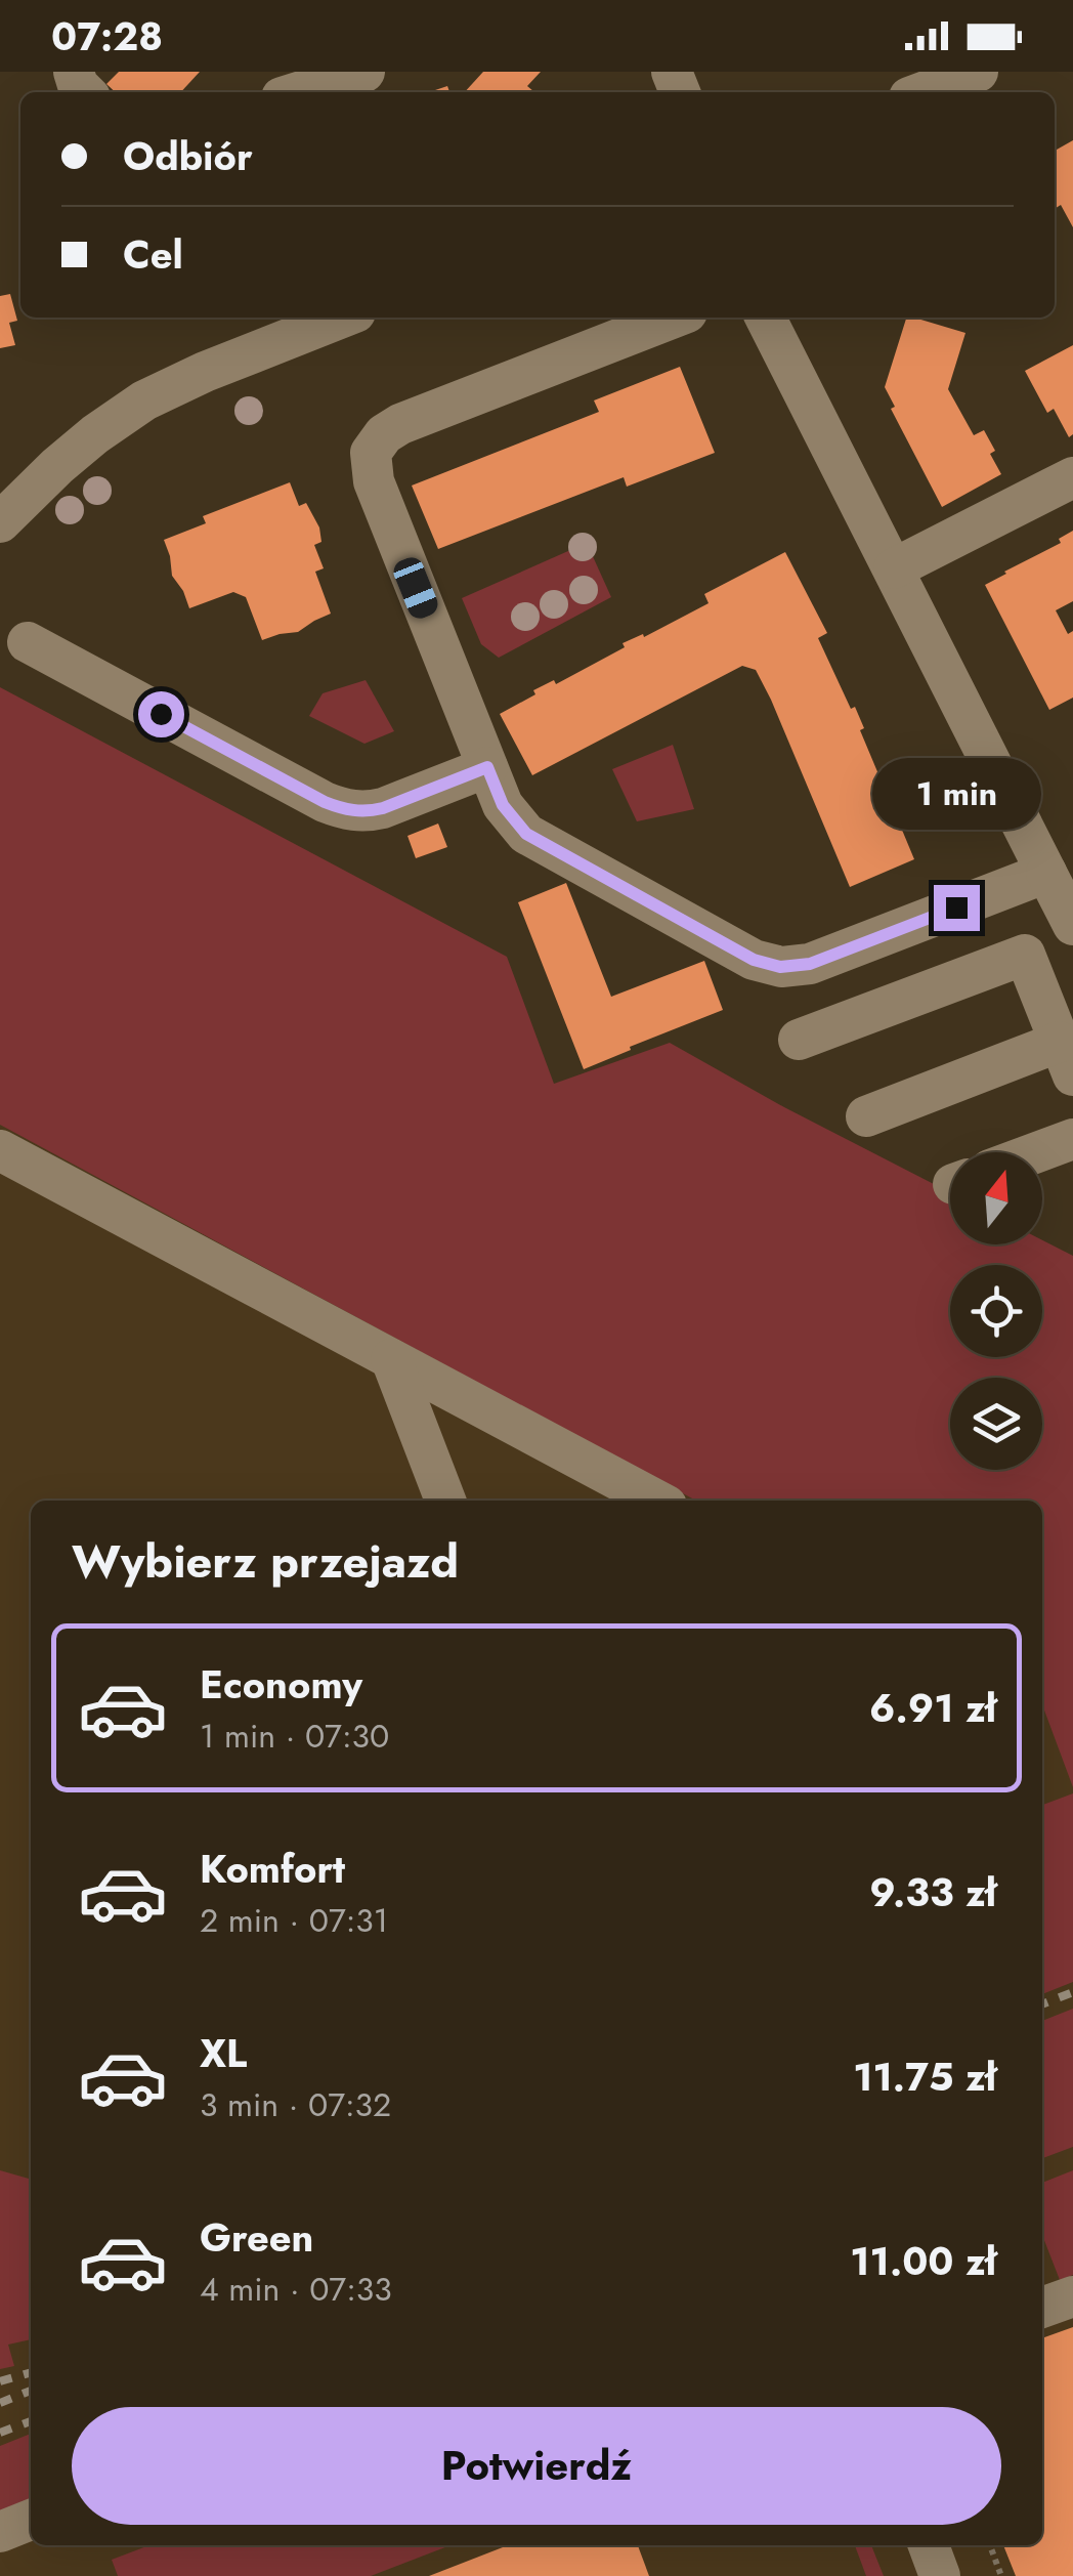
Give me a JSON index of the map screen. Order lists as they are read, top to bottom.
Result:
{
  "north": "top",
  "page": {
    "status": "07:28",
    "banner": ["Odbiór", "Cel"],
    "bubble": "1 min",
    "heading": "Wybierz przejazd",
    "list": [
      {
        "name": "Economy",
        "note": "1 min · 07:30",
        "value": "6.91 zł"
      },
      {
        "name": "Komfort",
        "note": "2 min · 07:31",
        "value": "9.33 zł"
      },
      {
        "name": "XL",
        "note": "3 min · 07:32",
        "value": "11.75 zł"
      },
      {
        "name": "Green",
        "note": "4 min · 07:33",
        "value": "11.00 zł"
      }
    ],
    "buttons": "Potwierdź"
  }
}
